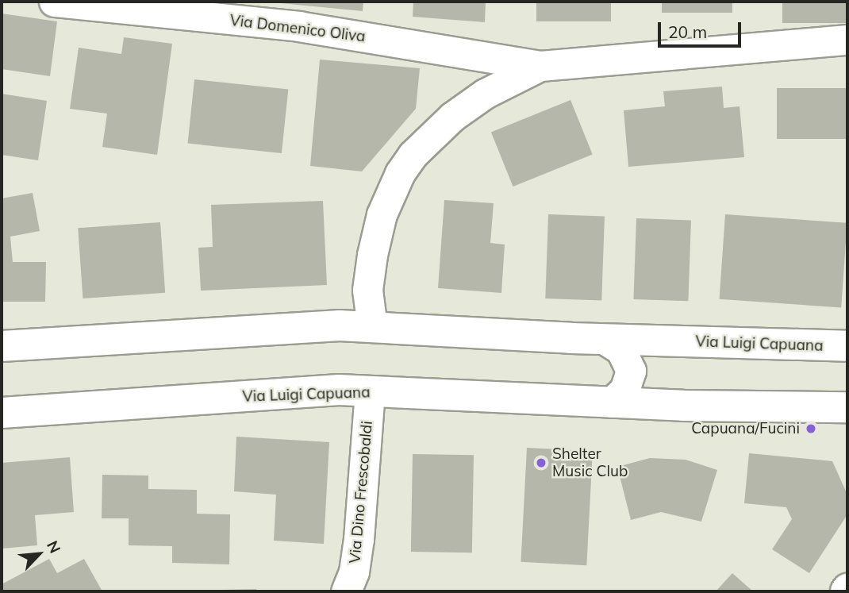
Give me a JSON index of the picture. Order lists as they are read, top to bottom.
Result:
{
  "streets": {
    "street": ["Via Domenico Oliva", "Via Luigi Capuana", "Via Dino Frescobaldi"]
  },
  "crossings": [
    ["Via Luigi Capuana", "Via Dino Frescobaldi"]
  ],
  "places": ["Capuana/Fucini", "Shelter Music Club"],
  "scale_bar": "20 m",
  "north": "top right"
}
